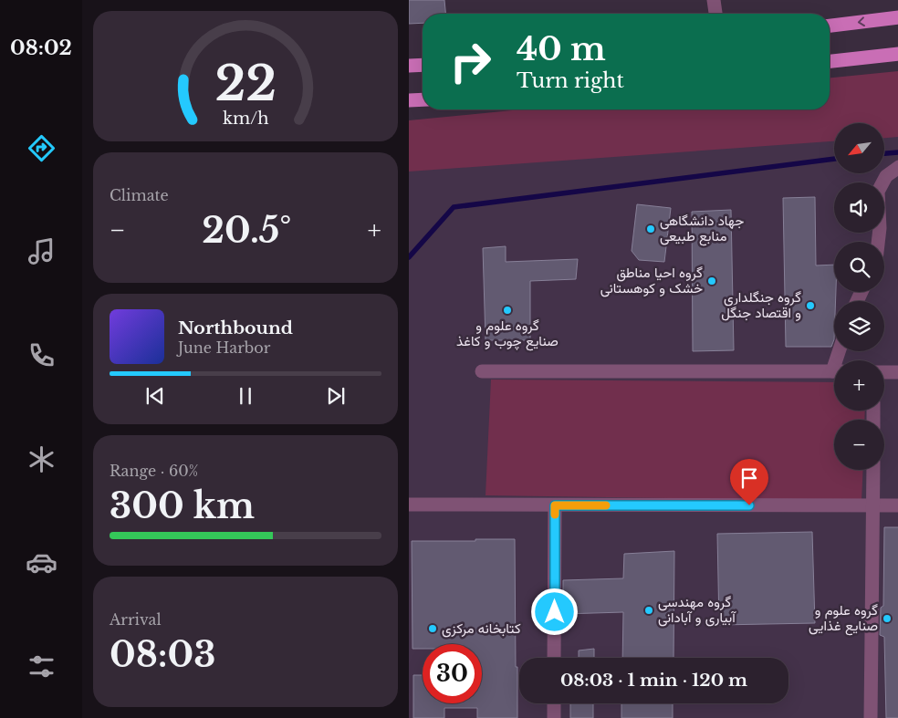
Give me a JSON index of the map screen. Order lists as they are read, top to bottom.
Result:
{
  "places": [
    "جهاد دانشگاهی منابع طبیعی",
    "گروه احیا مناطق خشک و کوهستانی",
    "گروه جنگلداری و اقتصاد جنگل",
    "گروه علوم و صنایع چوب و کاغذ",
    "گروه مهندسی آبیاری و آبادانی",
    "گروه علوم و صنایع غذایی",
    "کتابخانه مرکزی"
  ],
  "north": "bottom left",
  "page": {
    "tabs": "08:02",
    "turn": ["40 m", "Turn right"],
    "map_buttons": ["+", "−"],
    "tile": [
      "Climate",
      ["Range · 60%", "300 km"],
      ["Arrival", "08:03"]
    ],
    "heat": ["−", "20.5°", "+"],
    "song": ["Northbound", "June Harbor"],
    "limit": "30",
    "trip": "08:03 · 1 min · 120 m",
    "gauge": ["22", "km/h"]
  }
}
